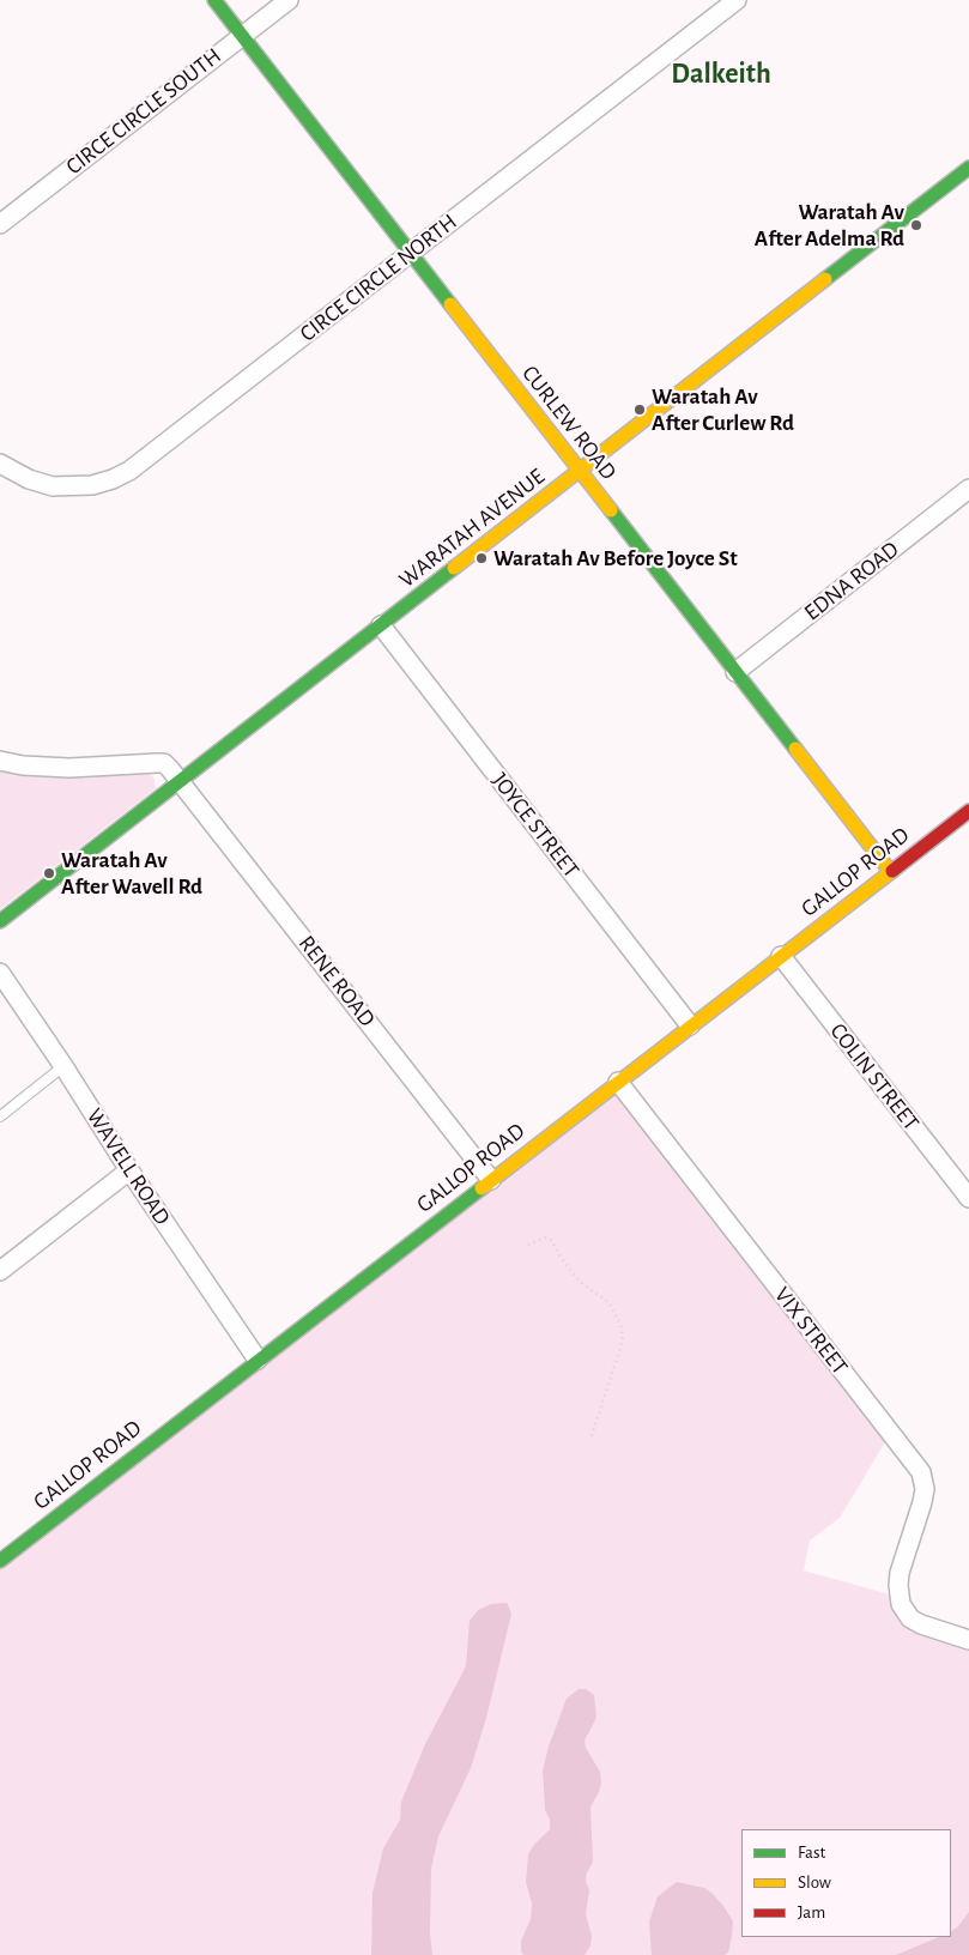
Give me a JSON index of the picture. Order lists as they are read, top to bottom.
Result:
{
  "streets": {
    "street": [
      "CIRCE CIRCLE SOUTH",
      "CIRCE CIRCLE NORTH",
      "CURLEW ROAD",
      "WARATAH AVENUE",
      "EDNA ROAD",
      "JOYCE STREET",
      "GALLOP ROAD",
      "RENE ROAD",
      "COLIN STREET",
      "WAVELL ROAD",
      "VIX STREET"
    ]
  },
  "crossings": [
    ["CIRCE CIRCLE SOUTH", "CURLEW ROAD"],
    ["CIRCE CIRCLE NORTH", "CURLEW ROAD"],
    ["CURLEW ROAD", "WARATAH AVENUE"],
    ["CURLEW ROAD", "EDNA ROAD"],
    ["CURLEW ROAD", "GALLOP ROAD"],
    ["WARATAH AVENUE", "JOYCE STREET"],
    ["WARATAH AVENUE", "RENE ROAD"],
    ["JOYCE STREET", "GALLOP ROAD"],
    ["GALLOP ROAD", "RENE ROAD"],
    ["GALLOP ROAD", "COLIN STREET"],
    ["GALLOP ROAD", "WAVELL ROAD"],
    ["GALLOP ROAD", "VIX STREET"]
  ],
  "districts": ["Dalkeith"],
  "places": [
    "Waratah Av After Adelma Rd",
    "Waratah Av After Curlew Rd",
    "Waratah Av Before Joyce St",
    "Waratah Av After Wavell Rd"
  ],
  "legend": ["Fast", "Slow", "Jam"]
}
